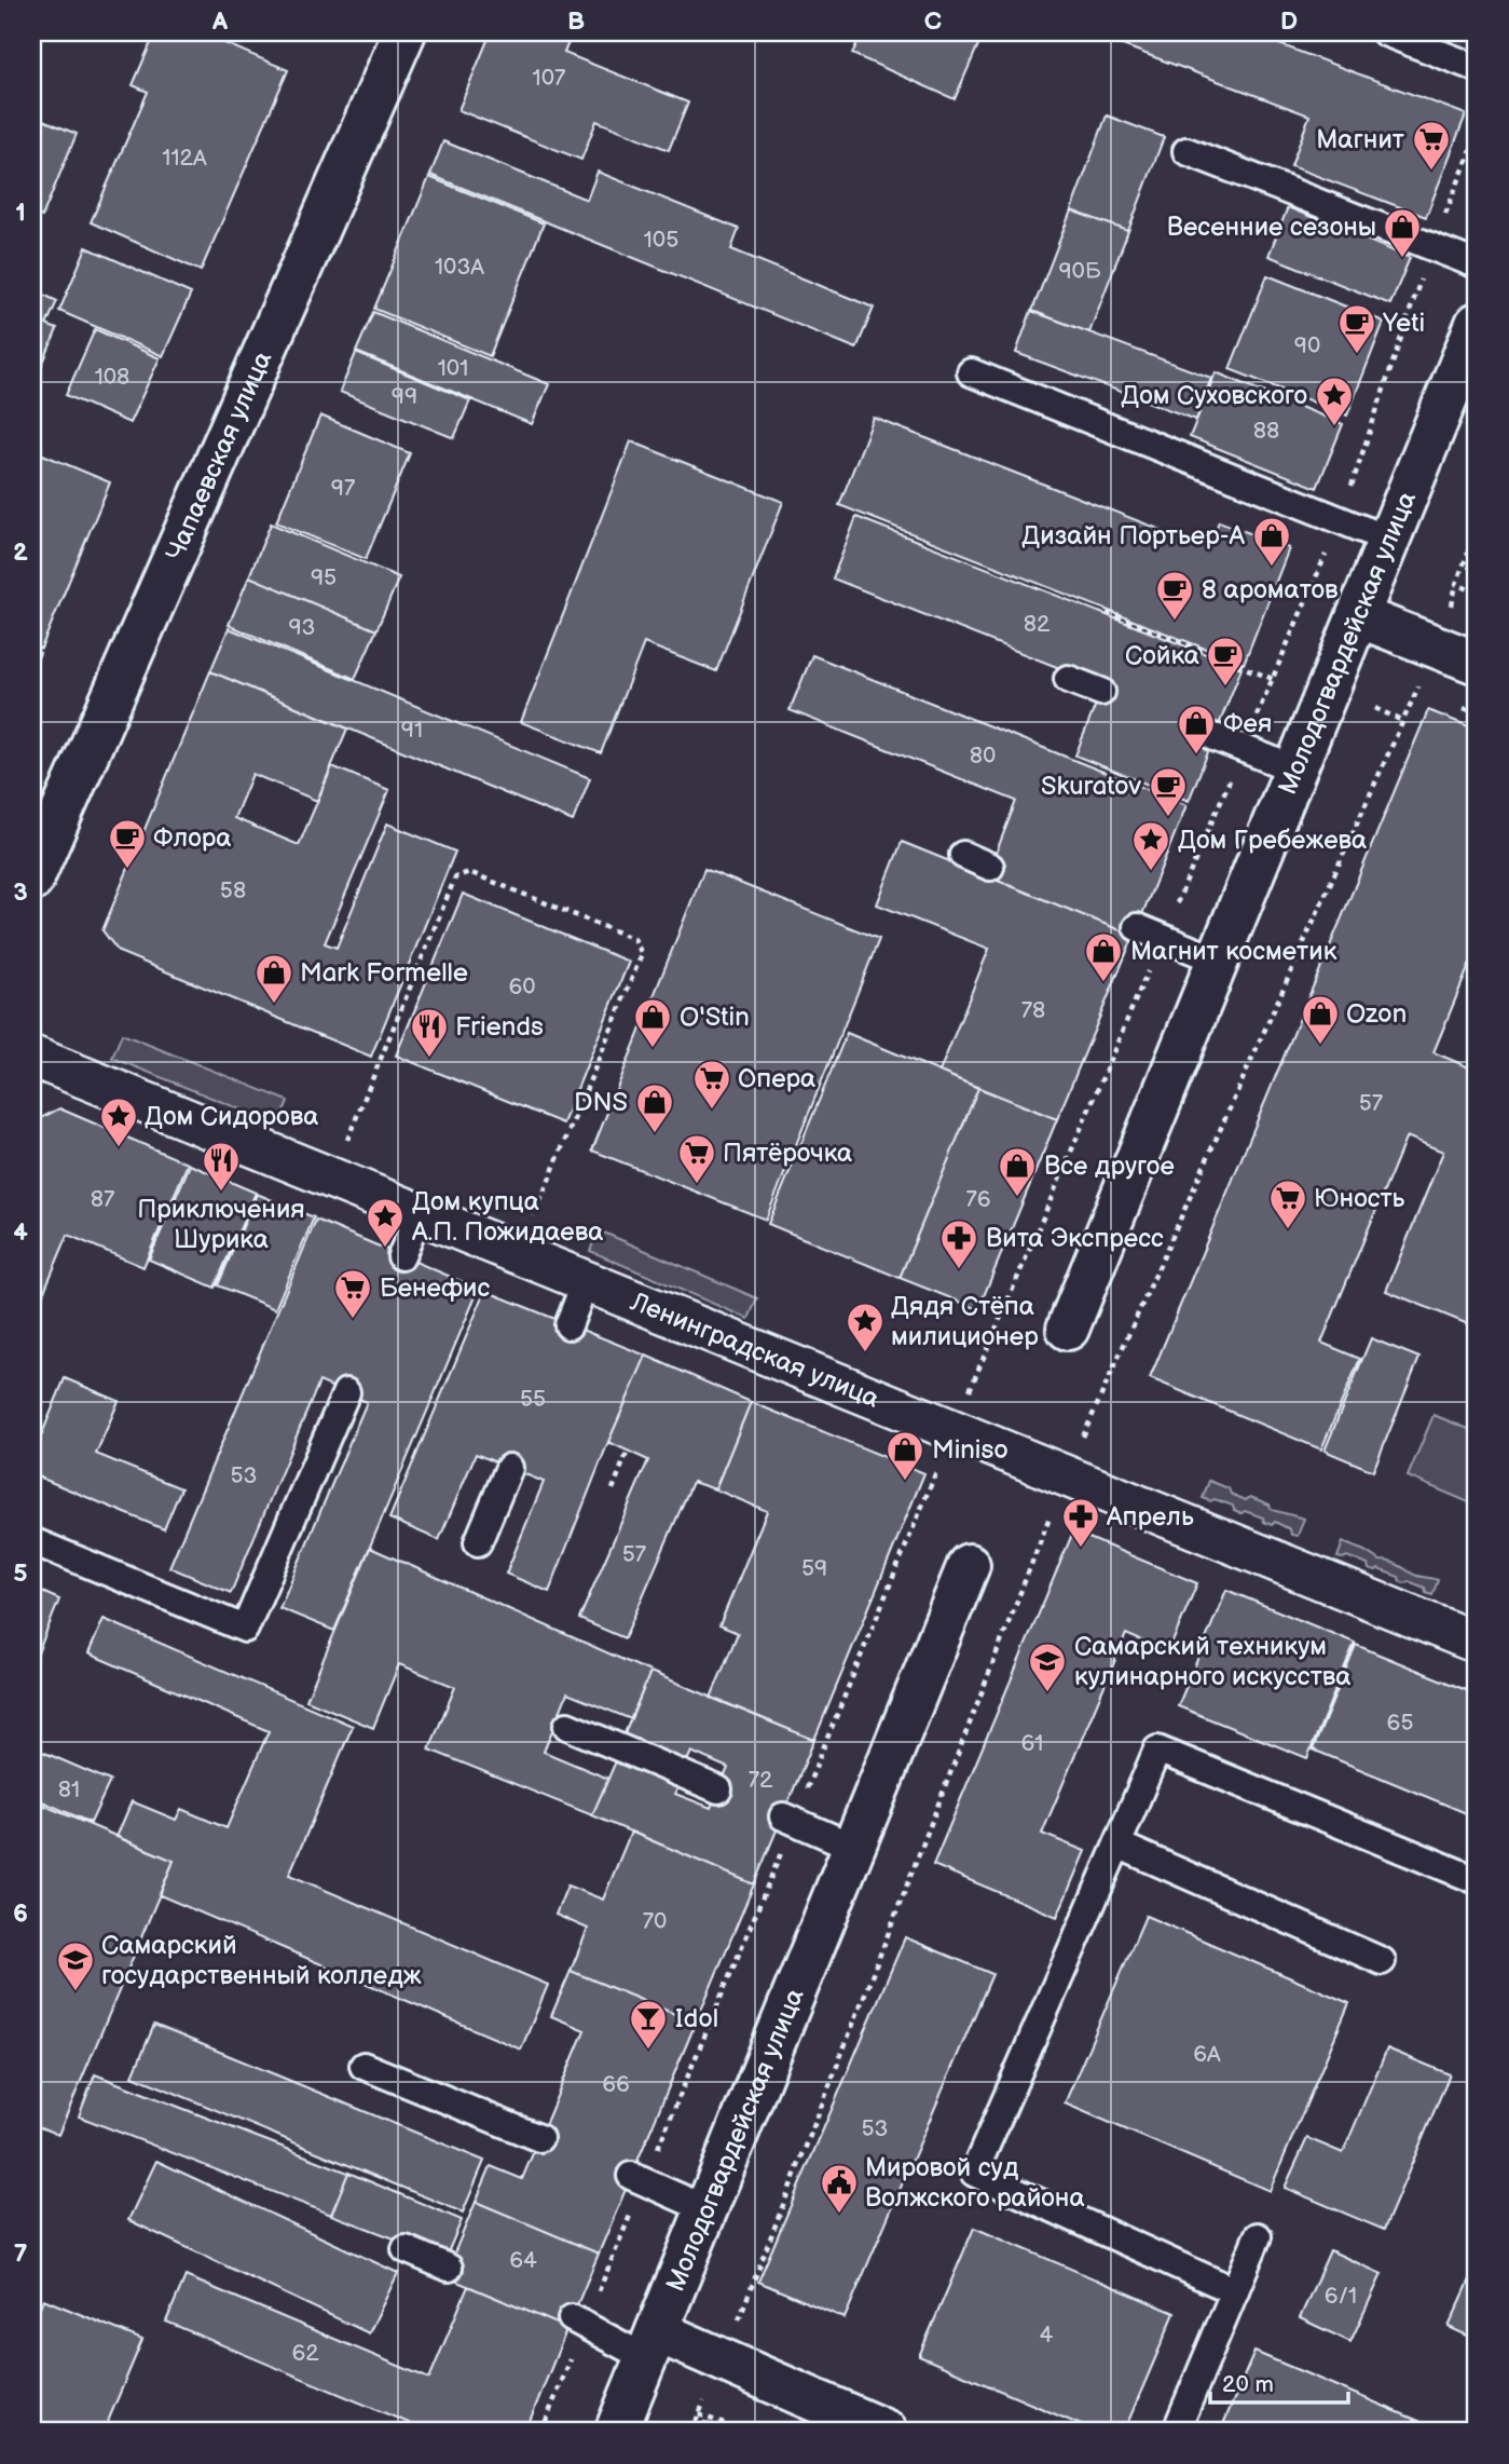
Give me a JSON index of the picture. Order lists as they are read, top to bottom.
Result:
{
  "streets": {
    "street": ["Чапаевская улица", "Молодогвардейская улица", "Ленинградская улица"]
  },
  "places": {
    "supermarket": [
      "Магнит",
      "Опера",
      "Пятёрочка",
      "Юность",
      "Бенефис"
    ],
    "shop": [
      "Весенние сезоны",
      "Дизайн Портьер-А",
      "Фея",
      "Магнит косметик",
      "Mark Formelle",
      "Ozon",
      "O'Stin",
      "DNS",
      "Все другое",
      "Miniso"
    ],
    "cafe": [
      "Yeti",
      "8 ароматов",
      "Сойка",
      "Skuratov",
      "Флора"
    ],
    "place": [
      "Дом Суховского",
      "Дом Гребежева",
      "Дом Сидорова",
      "Дом купца А.П. Пожидаева",
      "Дядя Стёпа милиционер"
    ],
    "restaurant": ["Friends", "Приключения Шурика"],
    "pharmacy": ["Вита Экспресс", "Апрель"],
    "school or university": ["Самарский техникум кулинарного искусства", "Самарский государственный колледж"],
    "bar": ["Idol"],
    "public building": ["Мировой суд Волжского района"]
  },
  "house_numbers": [
    "107",
    "112А",
    "105",
    "103А",
    "90Б",
    "90",
    "101",
    "108",
    "99",
    "88",
    "97",
    "95",
    "82",
    "93",
    "91",
    "80",
    "58",
    "60",
    "78",
    "57",
    "87",
    "76",
    "55",
    "53",
    "57",
    "59",
    "65",
    "61",
    "72",
    "81",
    "70",
    "6А",
    "66",
    "53",
    "64",
    "6/1",
    "4",
    "62"
  ],
  "scale_bar": "20 m",
  "grid": {
    "columns": [
      "A",
      "B",
      "C",
      "D"
    ],
    "rows": [
      "1",
      "2",
      "3",
      "4",
      "5",
      "6",
      "7"
    ]
  }
}
